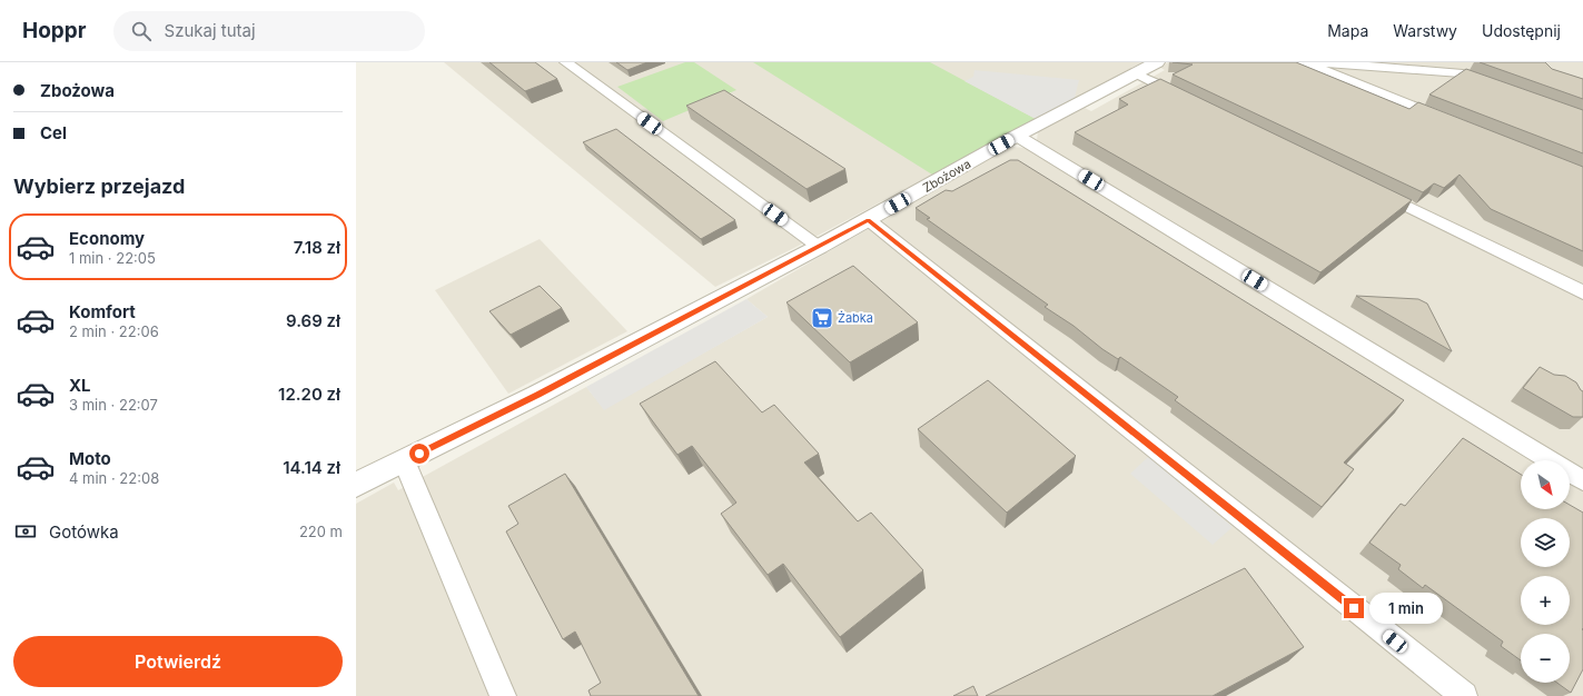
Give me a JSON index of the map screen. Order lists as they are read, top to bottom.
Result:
{
  "streets": {
    "street": ["Zbożowa"]
  },
  "places": {
    "supermarket": ["Żabka"]
  },
  "north": "bottom right",
  "page": {
    "header": "Hoppr",
    "search": "Szukaj tutaj",
    "nav": ["Mapa", "Warstwy", "Udostępnij"],
    "banner": ["Zbożowa", "Cel"],
    "heading": "Wybierz przejazd",
    "list": [
      {
        "name": "Economy",
        "note": "1 min · 22:05",
        "value": "7.18 zł"
      },
      {
        "name": "Komfort",
        "note": "2 min · 22:06",
        "value": "9.69 zł"
      },
      {
        "name": "XL",
        "note": "3 min · 22:07",
        "value": "12.20 zł"
      },
      {
        "name": "Moto",
        "note": "4 min · 22:08",
        "value": "14.14 zł"
      }
    ],
    "map_buttons": ["+", "−"],
    "pay": ["Gotówka", "220 m"],
    "bubble": "1 min",
    "buttons": "Potwierdź"
  }
}
